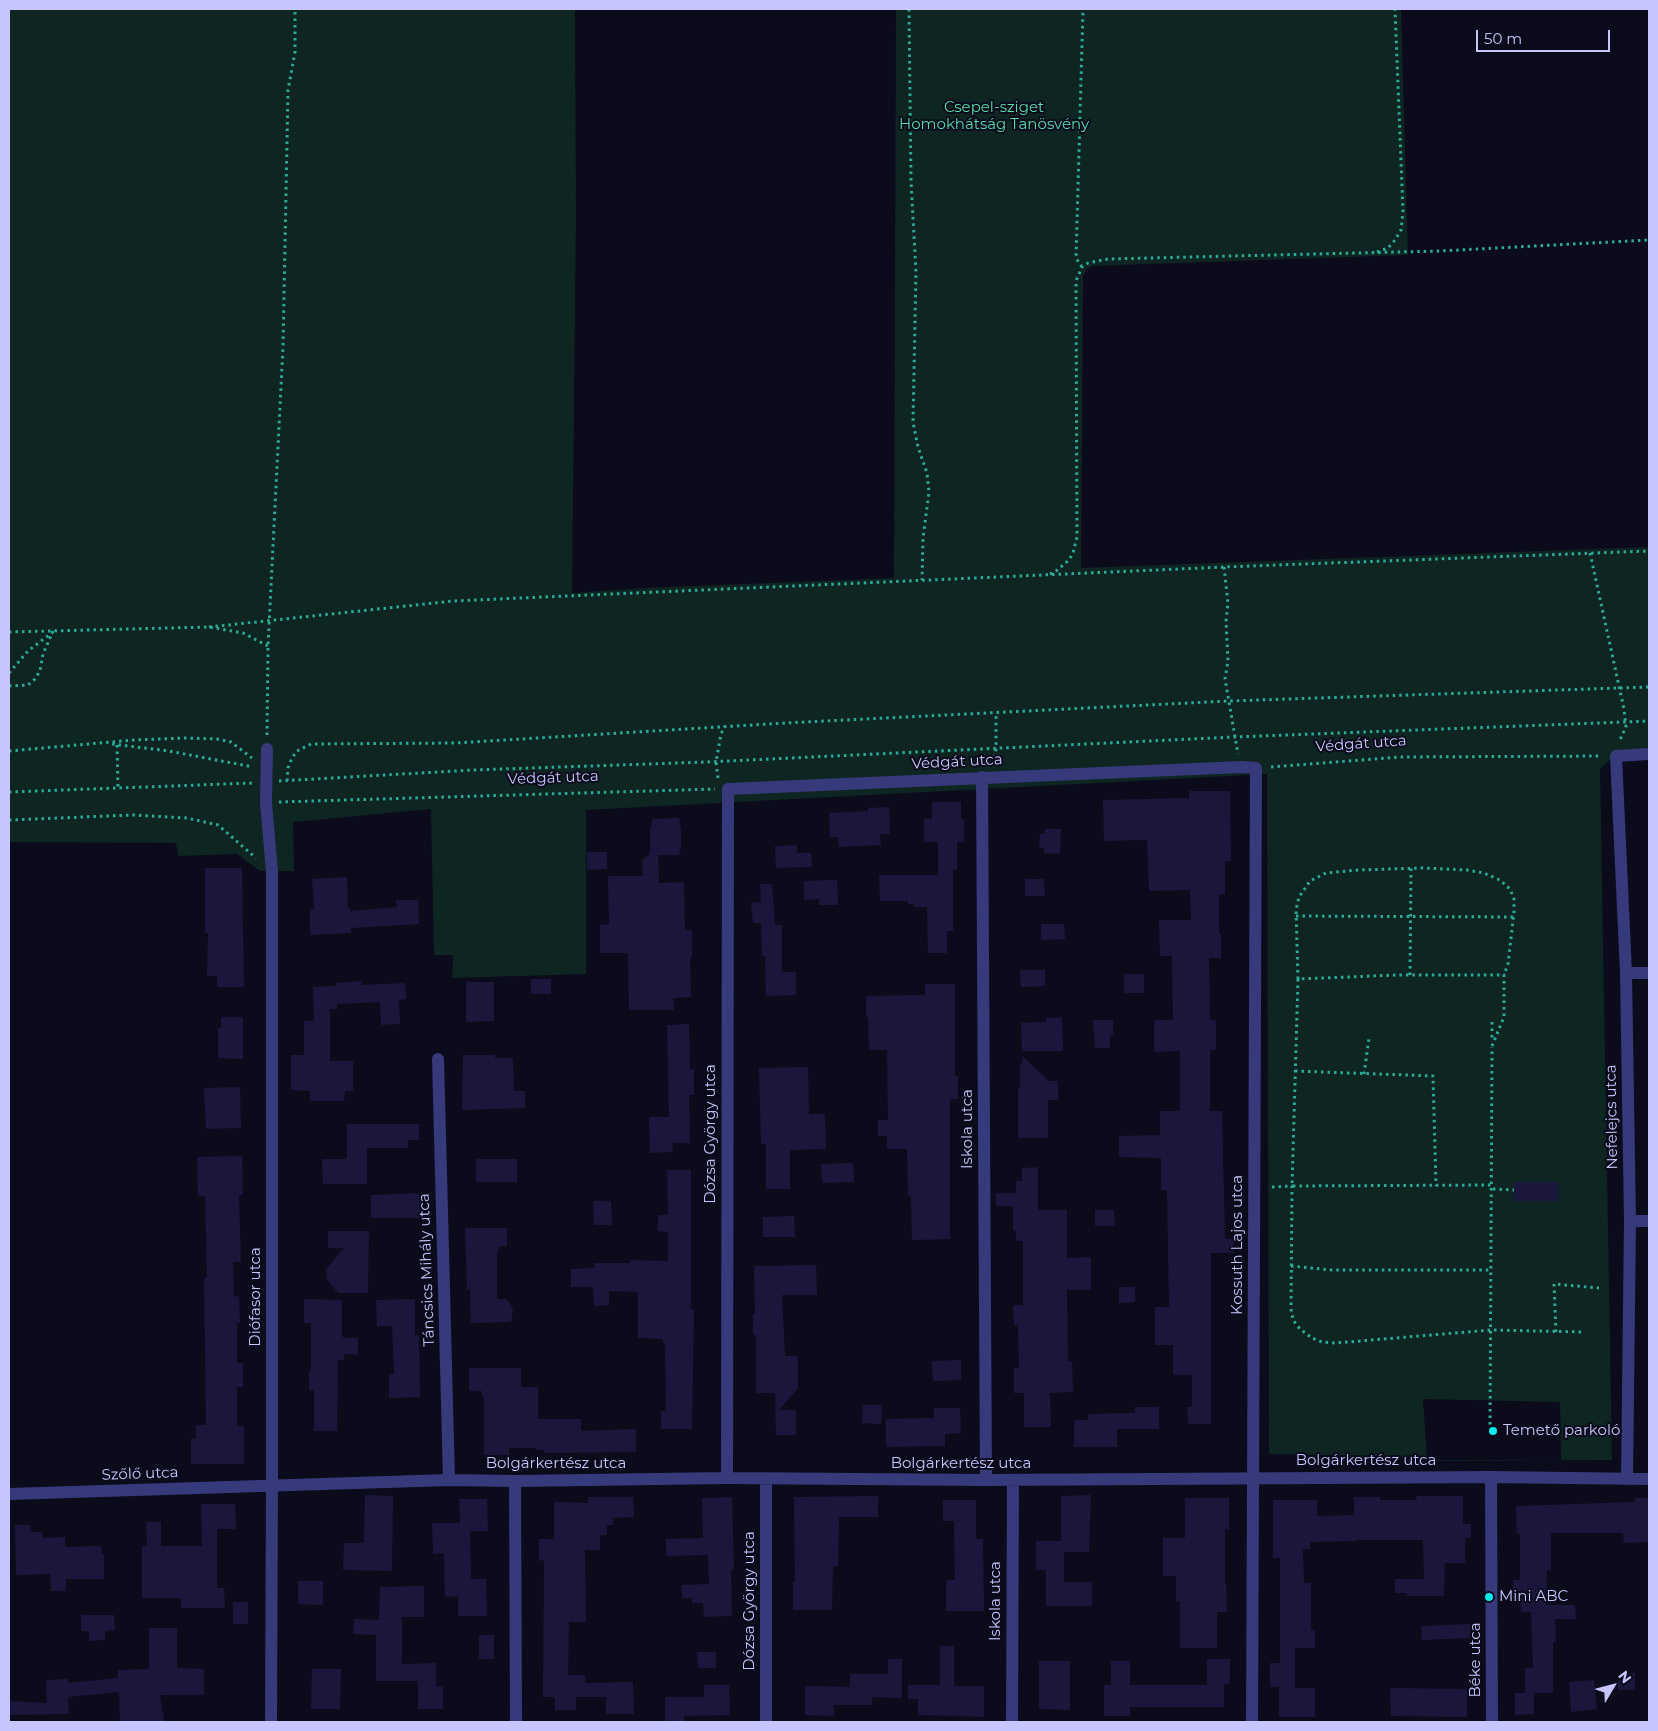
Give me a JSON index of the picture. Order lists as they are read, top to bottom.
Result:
{
  "streets": {
    "street": [
      "Védgát utca",
      "Nefelejcs utca",
      "Iskola utca",
      "Dózsa György utca",
      "Kossuth Lajos utca",
      "Táncsics Mihály utca",
      "Diófasor utca",
      "Bolgárkertész utca",
      "Szőlő utca",
      "Béke utca"
    ]
  },
  "crossings": [
    ["Védgát utca", "Nefelejcs utca"],
    ["Védgát utca", "Iskola utca"],
    ["Védgát utca", "Dózsa György utca"],
    ["Védgát utca", "Kossuth Lajos utca"],
    ["Védgát utca", "Diófasor utca"],
    ["Nefelejcs utca", "Bolgárkertész utca"],
    ["Iskola utca", "Bolgárkertész utca"],
    ["Dózsa György utca", "Bolgárkertész utca"],
    ["Kossuth Lajos utca", "Bolgárkertész utca"],
    ["Táncsics Mihály utca", "Bolgárkertész utca"],
    ["Diófasor utca", "Bolgárkertész utca"],
    ["Diófasor utca", "Szőlő utca"],
    ["Bolgárkertész utca", "Szőlő utca"],
    ["Bolgárkertész utca", "Béke utca"]
  ],
  "parks": ["Csepel-sziget Homokhátság Tanösvény"],
  "places": ["Temető parkoló", "Mini ABC"],
  "scale_bar": "50 m",
  "north": "top right"
}
